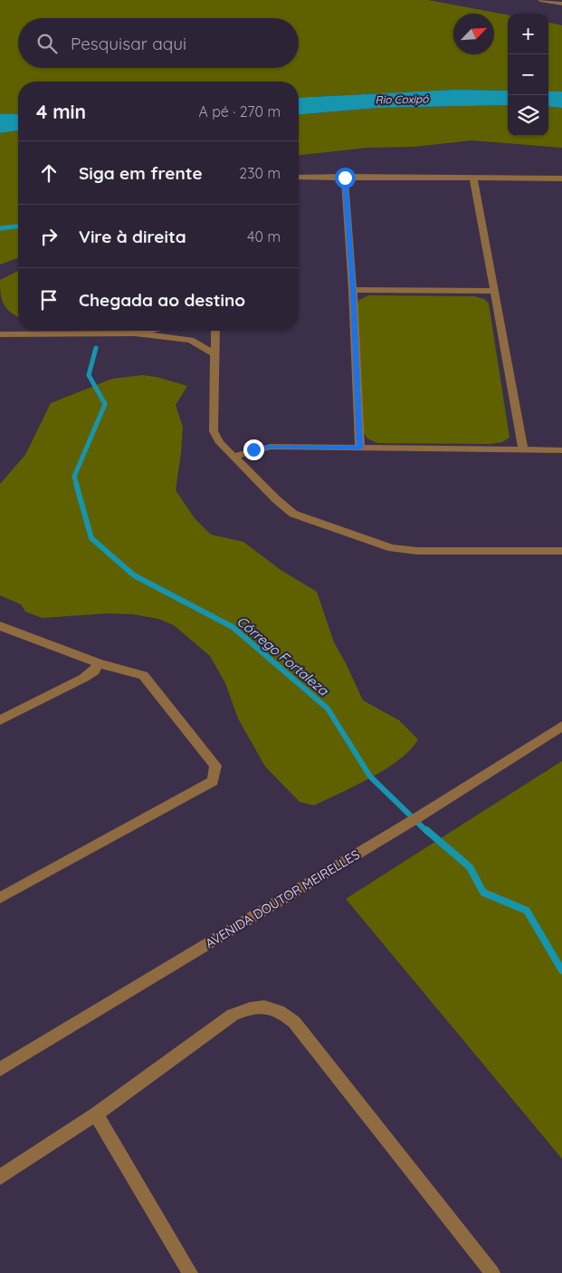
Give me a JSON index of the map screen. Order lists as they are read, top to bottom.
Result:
{
  "streets": {
    "street": ["AVENIDA DOUTOR MEIRELLES"]
  },
  "water": ["Rio Coxipó", "Córrego Fortaleza"],
  "north": "top right",
  "page": {
    "map_buttons": ["+", "−"],
    "search": "Pesquisar aqui",
    "heading": ["4 min", "A pé · 270 m"],
    "list": [
      ["Siga em frente", "230 m"],
      ["Vire à direita", "40 m"],
      "Chegada ao destino"
    ]
  }
}
